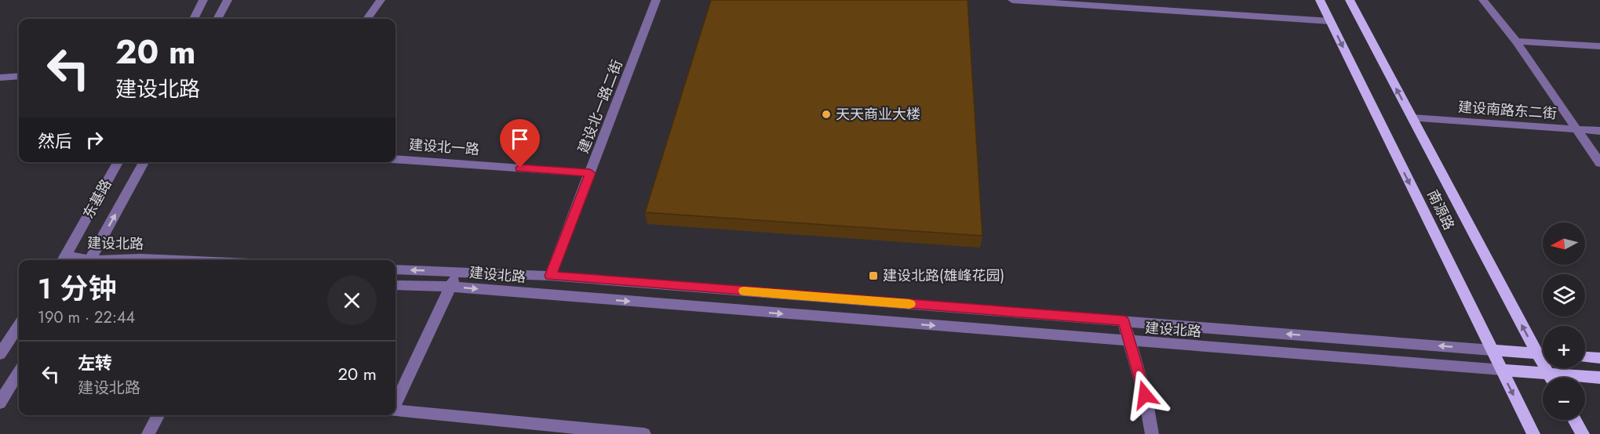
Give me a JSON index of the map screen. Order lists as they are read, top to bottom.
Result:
{
  "streets": {
    "main road": ["南源路"],
    "street": [
      "建设北一路二街",
      "建设南路东二街",
      "建设北一路",
      "东基路",
      "建设北路"
    ]
  },
  "crossings": [
    ["建设北一路二街", "建设北一路"],
    ["建设北一路二街", "建设北路"],
    ["建设南路东二街", "南源路"],
    ["南源路", "建设北路"]
  ],
  "places": {
    "other": ["天天商业大楼"],
    "transit": ["建设北路(雄峰花园)"]
  },
  "north": "left",
  "page": {
    "turn": ["20 m", "建设北路"],
    "then": "然后",
    "map_buttons": ["+", "−"],
    "heading": ["1 分钟", "190 m · 22:44"],
    "list": [
      {
        "name": "左转",
        "note": "建设北路",
        "value": "20 m"
      }
    ]
  }
}
